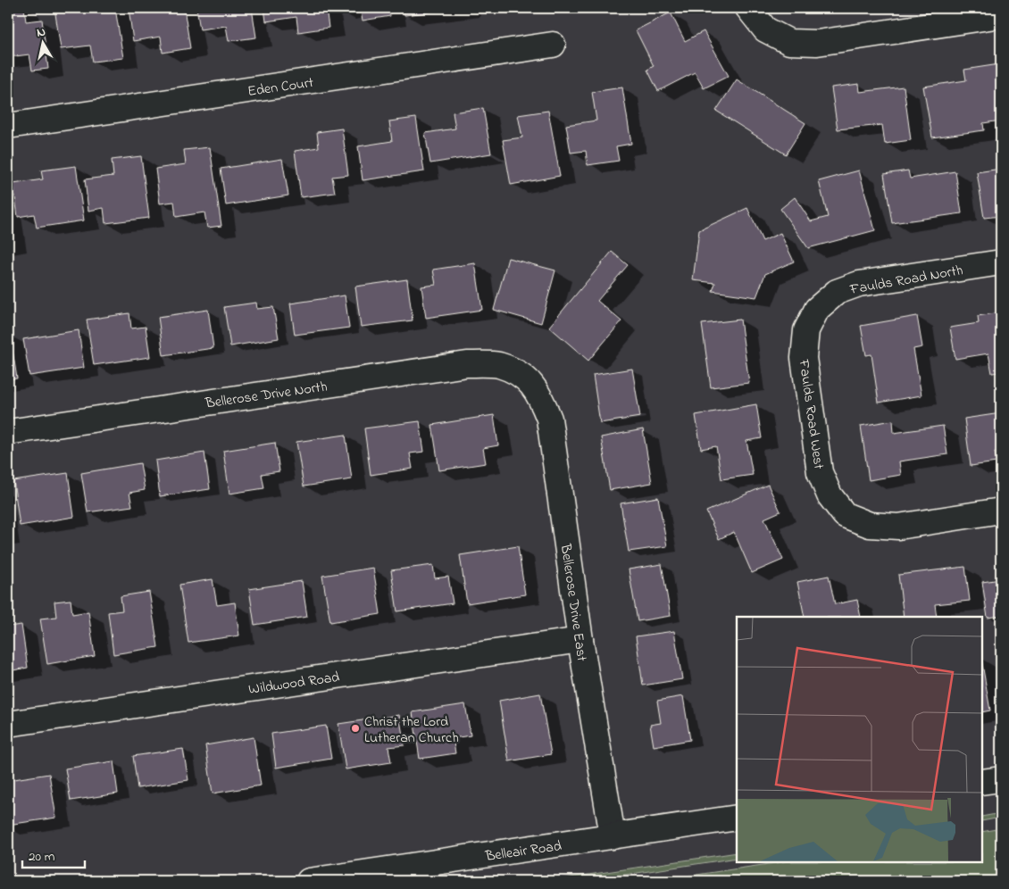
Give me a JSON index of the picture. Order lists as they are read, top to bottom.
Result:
{
  "streets": {
    "street": [
      "Eden Court",
      "Faulds Road North",
      "Bellerose Drive North",
      "Faulds Road West",
      "Bellerose Drive East",
      "Wildwood Road",
      "Belleair Road"
    ]
  },
  "crossings": [
    ["Faulds Road North", "Faulds Road West"],
    ["Bellerose Drive North", "Bellerose Drive East"],
    ["Bellerose Drive East", "Wildwood Road"],
    ["Bellerose Drive East", "Belleair Road"]
  ],
  "places": ["Christ the Lord Lutheran Church"],
  "scale_bar": "20 m",
  "north": "top"
}
